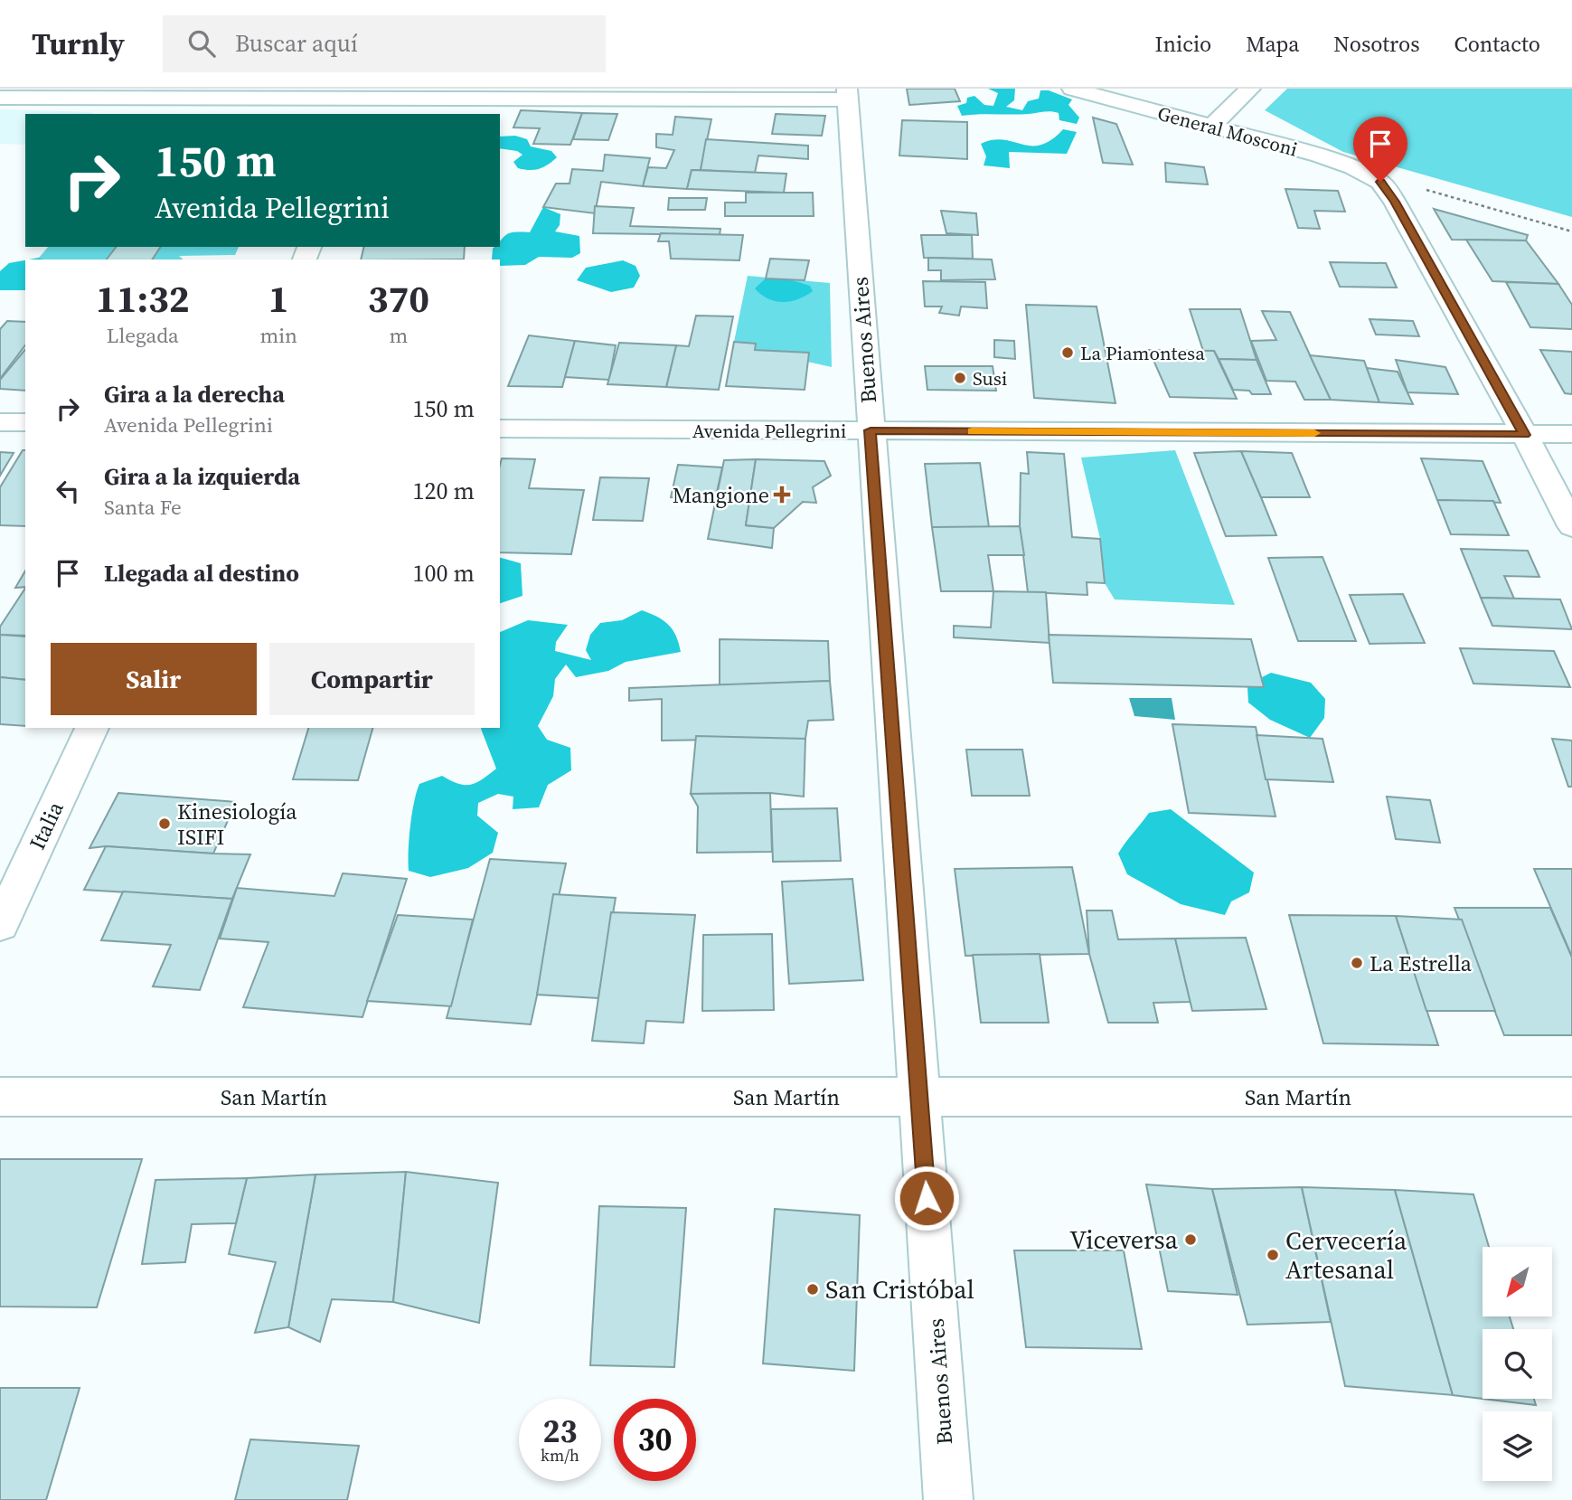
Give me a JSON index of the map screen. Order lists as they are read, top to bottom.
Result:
{
  "streets": {
    "street": [
      "General Mosconi",
      "Buenos Aires",
      "Avenida Pellegrini",
      "Italia",
      "San Martín"
    ]
  },
  "crossings": [
    ["Buenos Aires", "Avenida Pellegrini"],
    ["Buenos Aires", "San Martín"]
  ],
  "places": {
    "other": [
      "La Piamontesa",
      "Susi",
      "Kinesiología ISIFI",
      "La Estrella",
      "Viceversa",
      "Cervecería Artesanal",
      "San Cristóbal"
    ],
    "health": ["Mangione"]
  },
  "north": "bottom left",
  "page": {
    "header": "Turnly",
    "search": "Buscar aquí",
    "nav": [
      "Inicio",
      "Mapa",
      "Nosotros",
      "Contacto"
    ],
    "turn": ["150 m", "Avenida Pellegrini"],
    "eta": [
      "11:32",
      "Llegada",
      "1",
      "min",
      "370",
      "m"
    ],
    "list": [
      {
        "name": "Gira a la derecha",
        "note": "Avenida Pellegrini",
        "value": "150 m"
      },
      {
        "name": "Gira a la izquierda",
        "note": "Santa Fe",
        "value": "120 m"
      },
      {
        "name": "Llegada al destino",
        "value": "100 m"
      }
    ],
    "buttons": ["Salir", "Compartir"],
    "speed": "23 km/h",
    "limit": "30"
  }
}
